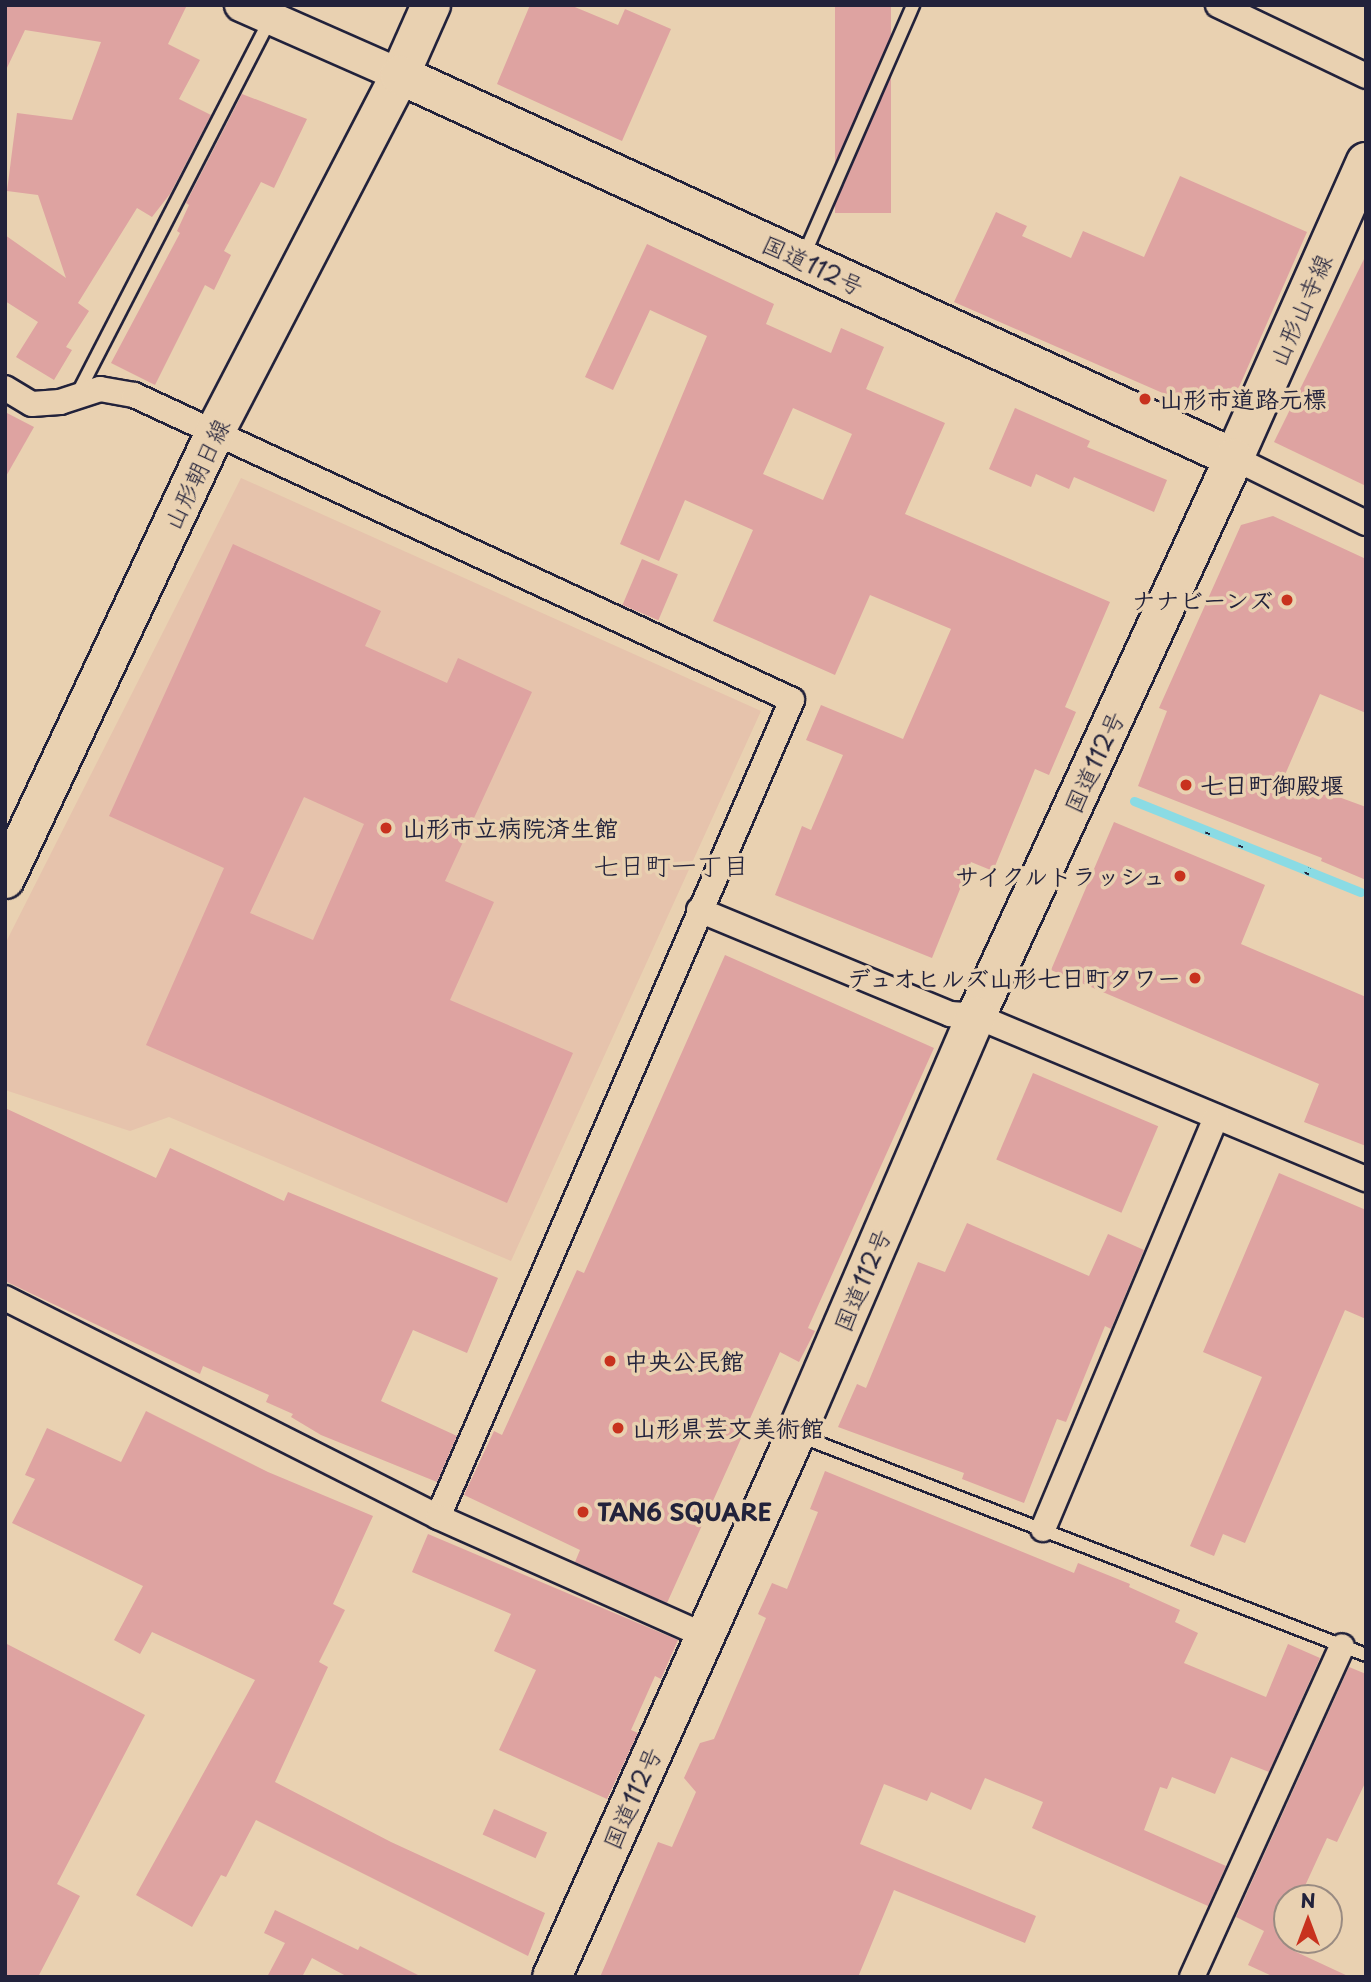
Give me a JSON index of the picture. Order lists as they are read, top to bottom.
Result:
{
  "streets": {
    "main road": ["国道112号", "山形山寺線", "山形朝日線"]
  },
  "crossings": [
    ["国道112号", "山形山寺線"],
    ["国道112号", "山形朝日線"]
  ],
  "districts": ["七日町一丁目"],
  "places": [
    "山形市道路元標",
    "ナナビーンズ",
    "七日町御殿堰",
    "山形市立病院済生館",
    "サイクルトラッシュ",
    "デュオヒルズ山形七日町タワー",
    "中央公民館",
    "山形県芸文美術館",
    "TAN6 SQUARE"
  ],
  "north": "top"
}
